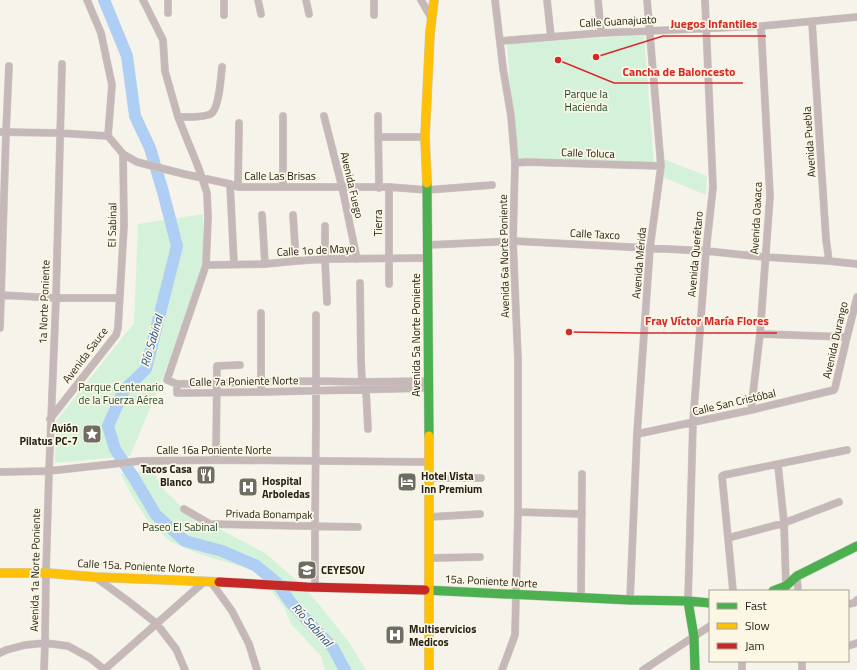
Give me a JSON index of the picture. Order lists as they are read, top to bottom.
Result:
{
  "streets": {
    "street": [
      "Calle Guanajuato",
      "Avenida Puebla",
      "Calle Toluca",
      "Calle Las Brisas",
      "Avenida Fuego",
      "Avenida Oaxaca",
      "Tierra",
      "El Sabinal",
      "Calle Taxco",
      "Calle 1o de Mayo",
      "Avenida Querétaro",
      "Avenida 6a Norte Poniente",
      "Avenida Mérida",
      "1a Norte Poniente",
      "Avenida 5a Norte Poniente",
      "Avenida Durango",
      "Avenida Sauce",
      "Calle 7a Poniente Norte",
      "Calle San Cristóbal",
      "Calle 16a Poniente Norte",
      "Privada Bonampak",
      "Calle 15a. Poniente Norte",
      "Avenida 1a Norte Poniente",
      "15a. Poniente Norte"
    ]
  },
  "crossings": [
    ["Calle Guanajuato", "Avenida Puebla"],
    ["Calle Guanajuato", "Avenida Oaxaca"],
    ["Calle Guanajuato", "Avenida Querétaro"],
    ["Calle Guanajuato", "Avenida 6a Norte Poniente"],
    ["Calle Guanajuato", "Avenida Mérida"],
    ["Avenida Puebla", "Calle Taxco"],
    ["Calle Toluca", "Avenida 6a Norte Poniente"],
    ["Calle Toluca", "Avenida Mérida"],
    ["Calle Las Brisas", "Avenida Fuego"],
    ["Calle Las Brisas", "Tierra"],
    ["Calle Las Brisas", "El Sabinal"],
    ["Calle Las Brisas", "Avenida 5a Norte Poniente"],
    ["Avenida Fuego", "Calle 1o de Mayo"],
    ["Avenida Oaxaca", "Calle Taxco"],
    ["Avenida Oaxaca", "Calle San Cristóbal"],
    ["Tierra", "Calle 1o de Mayo"],
    ["El Sabinal", "Avenida Sauce"],
    ["Calle Taxco", "Avenida Querétaro"],
    ["Calle Taxco", "Avenida 6a Norte Poniente"],
    ["Calle Taxco", "Avenida Mérida"],
    ["Calle Taxco", "Avenida 5a Norte Poniente"],
    ["Calle 1o de Mayo", "Avenida 5a Norte Poniente"],
    ["Avenida Querétaro", "Calle San Cristóbal"],
    ["Avenida Querétaro", "15a. Poniente Norte"],
    ["Avenida 6a Norte Poniente", "15a. Poniente Norte"],
    ["Avenida Mérida", "Calle San Cristóbal"],
    ["Avenida Mérida", "15a. Poniente Norte"],
    ["1a Norte Poniente", "Avenida Sauce"],
    ["1a Norte Poniente", "Calle 16a Poniente Norte"],
    ["1a Norte Poniente", "Avenida 1a Norte Poniente"],
    ["Avenida 5a Norte Poniente", "Calle 7a Poniente Norte"],
    ["Avenida 5a Norte Poniente", "Calle 16a Poniente Norte"],
    ["Avenida 5a Norte Poniente", "15a. Poniente Norte"],
    ["Avenida Durango", "Calle San Cristóbal"],
    ["Calle 16a Poniente Norte", "Avenida 1a Norte Poniente"],
    ["Calle 15a. Poniente Norte", "Avenida 1a Norte Poniente"],
    ["Calle 15a. Poniente Norte", "15a. Poniente Norte"]
  ],
  "water": ["Río Sabinal"],
  "parks": ["Parque la Hacienda", "Parque Centenario de la Fuerza Aérea", "Paseo El Sabinal"],
  "places": {
    "other": ["Juegos Infantiles", "Cancha de Baloncesto", "Fray Víctor María Flores"],
    "place": ["Avión Pilatus PC-7"],
    "restaurant": ["Tacos Casa Blanco"],
    "hotel": ["Hotel Vista Inn Premium"],
    "hospital": ["Hospital Arboledas", "Multiservicios Medicos"],
    "school or university": ["CEYESOV"]
  },
  "legend": ["Fast", "Slow", "Jam"]
}
